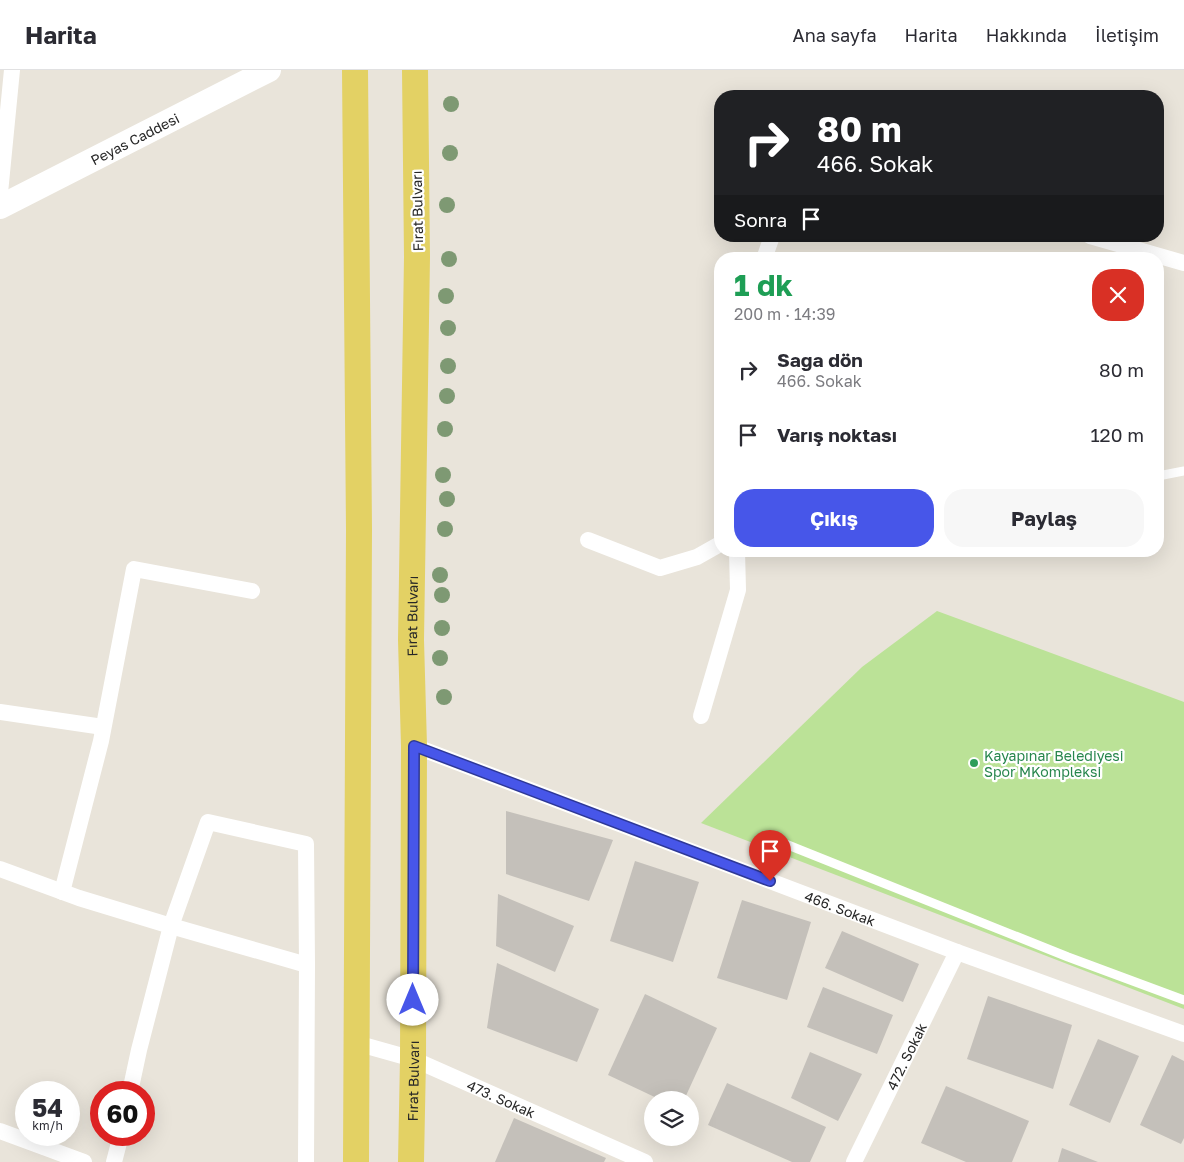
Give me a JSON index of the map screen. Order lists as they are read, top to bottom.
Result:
{
  "streets": {
    "main road": ["Fırat Bulvarı"],
    "street": [
      "Peyas Caddesi",
      "466. Sokak",
      "472. Sokak",
      "473. Sokak"
    ]
  },
  "crossings": [
    ["Fırat Bulvarı", "466. Sokak"],
    ["Fırat Bulvarı", "473. Sokak"],
    ["466. Sokak", "472. Sokak"]
  ],
  "places": ["Kayapınar Belediyesi Spor MKompleksi"],
  "page": {
    "header": "Harita",
    "nav": [
      "Ana sayfa",
      "Harita",
      "Hakkında",
      "İletişim"
    ],
    "turn": ["80 m", "466. Sokak"],
    "then": "Sonra",
    "heading": ["1 dk", "200 m · 14:39"],
    "list": [
      {
        "name": "Sağa dön",
        "note": "466. Sokak",
        "value": "80 m"
      },
      {
        "name": "Varış noktası",
        "value": "120 m"
      }
    ],
    "buttons": ["Çıkış", "Paylaş"],
    "speed": "54 km/h",
    "limit": "60"
  }
}
